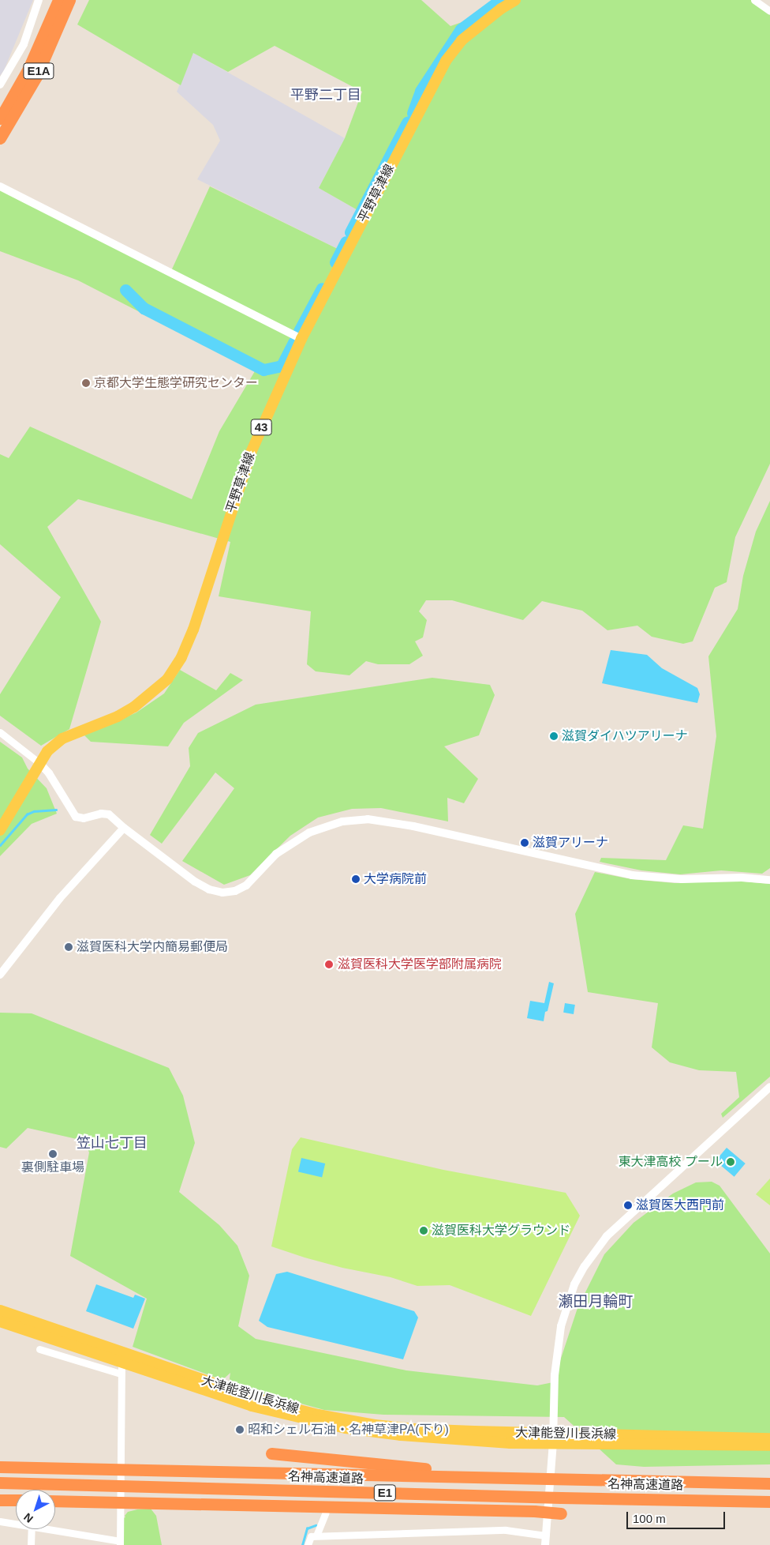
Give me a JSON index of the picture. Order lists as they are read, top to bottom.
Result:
{
  "streets": {
    "highway": ["E1A", "名神高速道路", "E1"],
    "main road": ["平野草津線", "43", "大津能登川長浜線"]
  },
  "districts": ["平野二丁目", "笠山七丁目", "瀬田月輪町"],
  "places": [
    "京都大学生態学研究センター",
    "滋賀ダイハツアリーナ",
    "滋賀アリーナ",
    "大学病院前",
    "滋賀医科大学内簡易郵便局",
    "滋賀医科大学医学部附属病院",
    "裏側駐車場",
    "東大津高校 プール",
    "滋賀医大西門前",
    "滋賀医科大学グラウンド",
    "昭和シェル石油・名神草津PA(下り)"
  ],
  "scale_bar": "100 m",
  "north": "bottom left"
}
